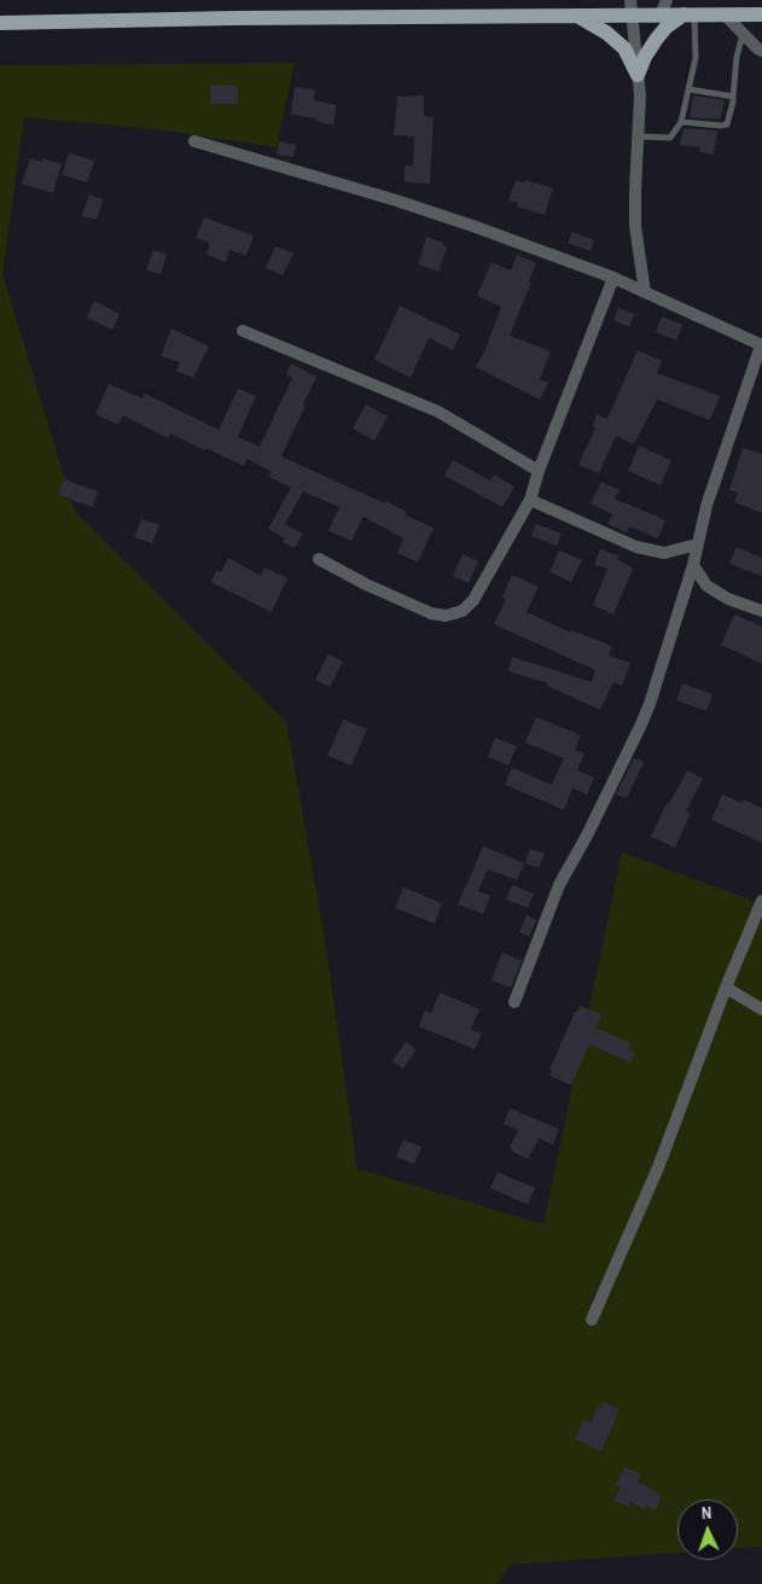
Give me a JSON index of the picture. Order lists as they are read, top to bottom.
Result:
{
  "north": "top"
}
